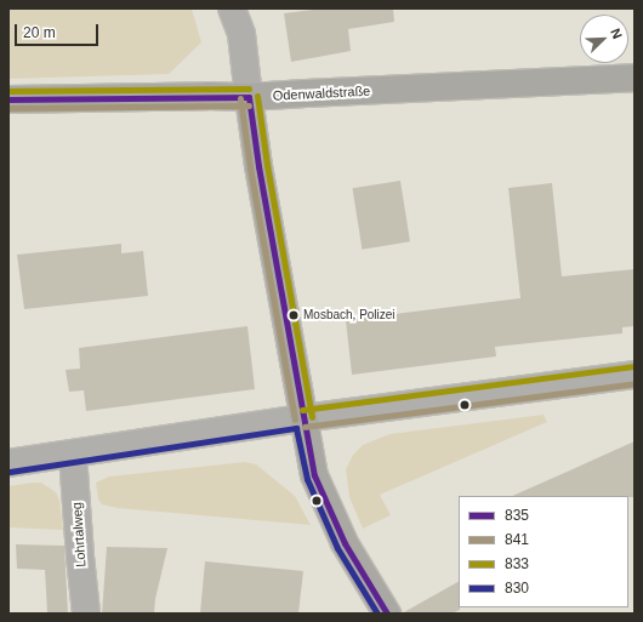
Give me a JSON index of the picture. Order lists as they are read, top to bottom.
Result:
{
  "streets": {
    "main road": ["Odenwaldstraße"],
    "street": ["Lohrtalweg"]
  },
  "places": ["Mosbach, Polizei"],
  "lines": [
    "transit line 833",
    "transit line 835",
    "transit line 841",
    "transit line 830"
  ],
  "legend": [
    "835",
    "841",
    "833",
    "830"
  ],
  "scale_bar": "20 m",
  "north": "top right"
}
